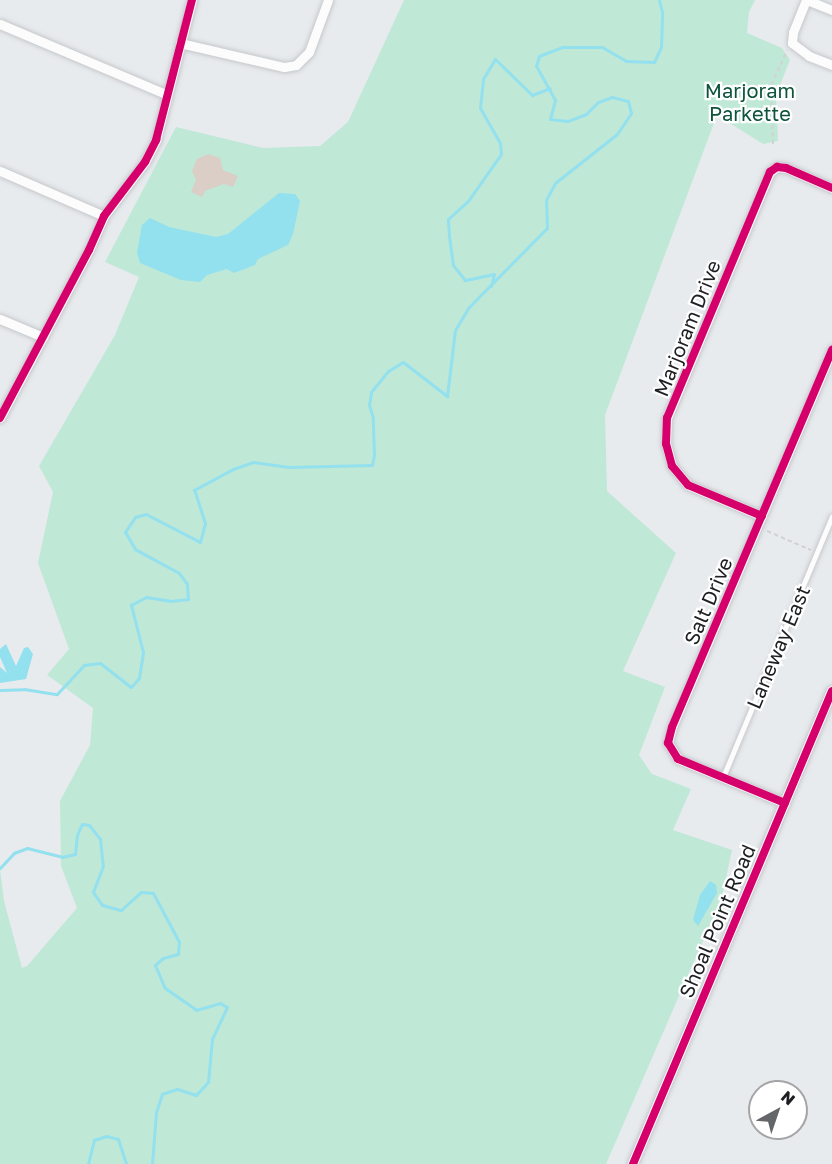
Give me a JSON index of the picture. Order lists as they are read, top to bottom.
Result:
{
  "streets": {
    "street": ["Marjoram Drive", "Salt Drive", "Shoal Point Road"],
    "lane": ["Laneway East"]
  },
  "crossings": [
    ["Marjoram Drive", "Salt Drive"],
    ["Salt Drive", "Laneway East"],
    ["Salt Drive", "Shoal Point Road"]
  ],
  "parks": ["Marjoram Parkette"],
  "north": "top right"
}
